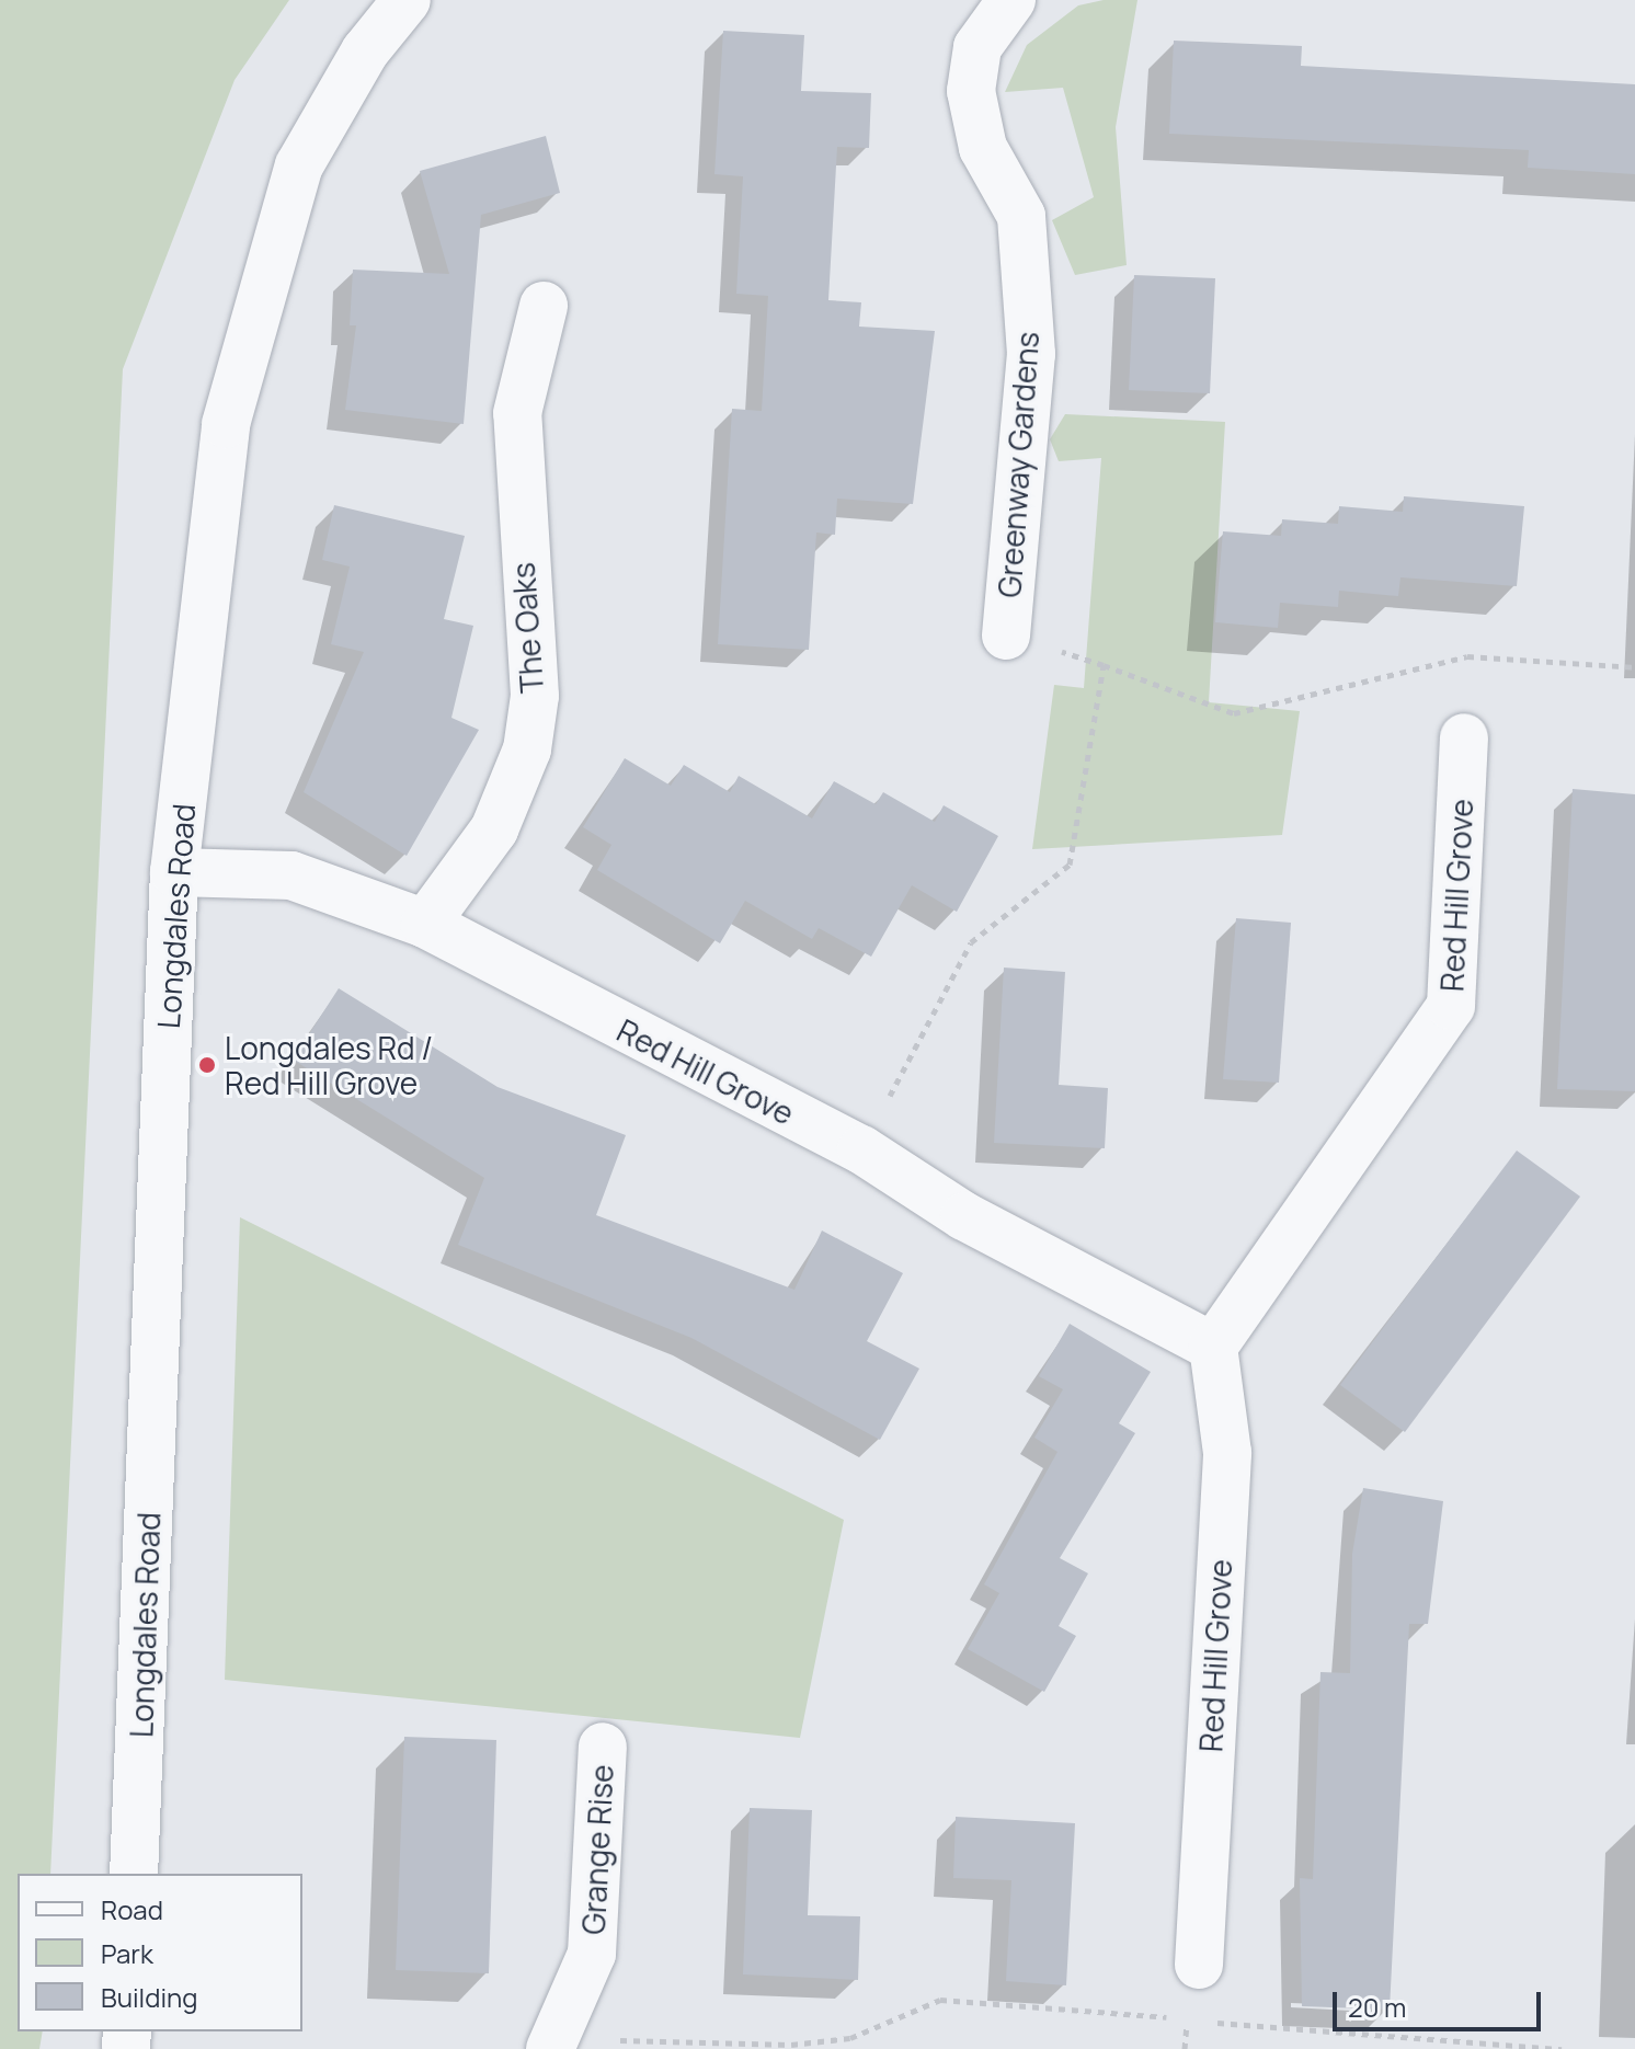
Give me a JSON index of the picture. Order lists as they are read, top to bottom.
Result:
{
  "streets": {
    "street": [
      "Greenway Gardens",
      "The Oaks",
      "Red Hill Grove",
      "Longdales Road",
      "Grange Rise"
    ]
  },
  "crossings": [
    ["The Oaks", "Red Hill Grove"],
    ["Red Hill Grove", "Longdales Road"]
  ],
  "places": ["Longdales Rd / Red Hill Grove"],
  "legend": ["Road", "Park", "Building"],
  "scale_bar": "20 m"
}
